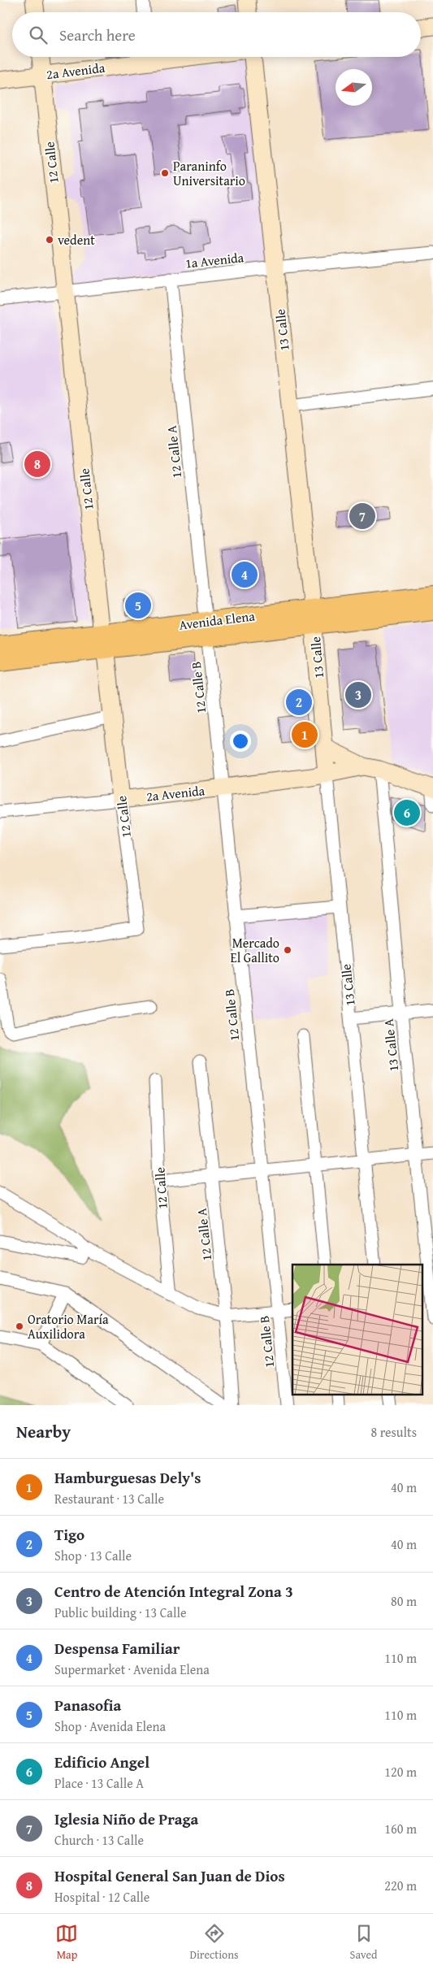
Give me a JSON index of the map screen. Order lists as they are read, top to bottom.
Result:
{
  "streets": {
    "main road": ["Avenida Elena"],
    "street": [
      "2a Avenida",
      "12 Calle",
      "1a Avenida",
      "13 Calle",
      "12 Calle A",
      "12 Calle B",
      "13 Calle A"
    ]
  },
  "crossings": [
    ["2a Avenida", "12 Calle"],
    ["2a Avenida", "13 Calle"],
    ["2a Avenida", "12 Calle B"],
    ["2a Avenida", "13 Calle A"],
    ["12 Calle", "1a Avenida"],
    ["12 Calle", "Avenida Elena"],
    ["1a Avenida", "13 Calle"],
    ["1a Avenida", "12 Calle A"],
    ["13 Calle", "Avenida Elena"],
    ["12 Calle A", "Avenida Elena"],
    ["12 Calle A", "12 Calle B"],
    ["Avenida Elena", "12 Calle B"]
  ],
  "places": [
    "Paraninfo Universitario",
    "vedent",
    "Mercado El Gallito",
    "Oratorio María Auxilidora"
  ],
  "north": "left",
  "page": {
    "search": "Search here",
    "pins": [
      "8",
      "7",
      "4",
      "5",
      "3",
      "2",
      "1",
      "6"
    ],
    "heading": ["Nearby", "8 results"],
    "list": [
      {
        "mark": "1",
        "name": "Hamburguesas Dely's",
        "note": "Restaurant · 13 Calle",
        "value": "40 m"
      },
      {
        "mark": "2",
        "name": "Tigo",
        "note": "Shop · 13 Calle",
        "value": "40 m"
      },
      {
        "mark": "3",
        "name": "Centro de Atención Integral Zona 3",
        "note": "Public building · 13 Calle",
        "value": "80 m"
      },
      {
        "mark": "4",
        "name": "Despensa Familiar",
        "note": "Supermarket · Avenida Elena",
        "value": "110 m"
      },
      {
        "mark": "5",
        "name": "Panasofia",
        "note": "Shop · Avenida Elena",
        "value": "110 m"
      },
      {
        "mark": "6",
        "name": "Edificio Angel",
        "note": "Place · 13 Calle A",
        "value": "120 m"
      },
      {
        "mark": "7",
        "name": "Iglesia Niño de Praga",
        "note": "Church · 13 Calle",
        "value": "160 m"
      },
      {
        "mark": "8",
        "name": "Hospital General San Juan de Dios",
        "note": "Hospital · 12 Calle",
        "value": "220 m"
      }
    ],
    "nav": ["Map", "Directions", "Saved"]
  }
}
